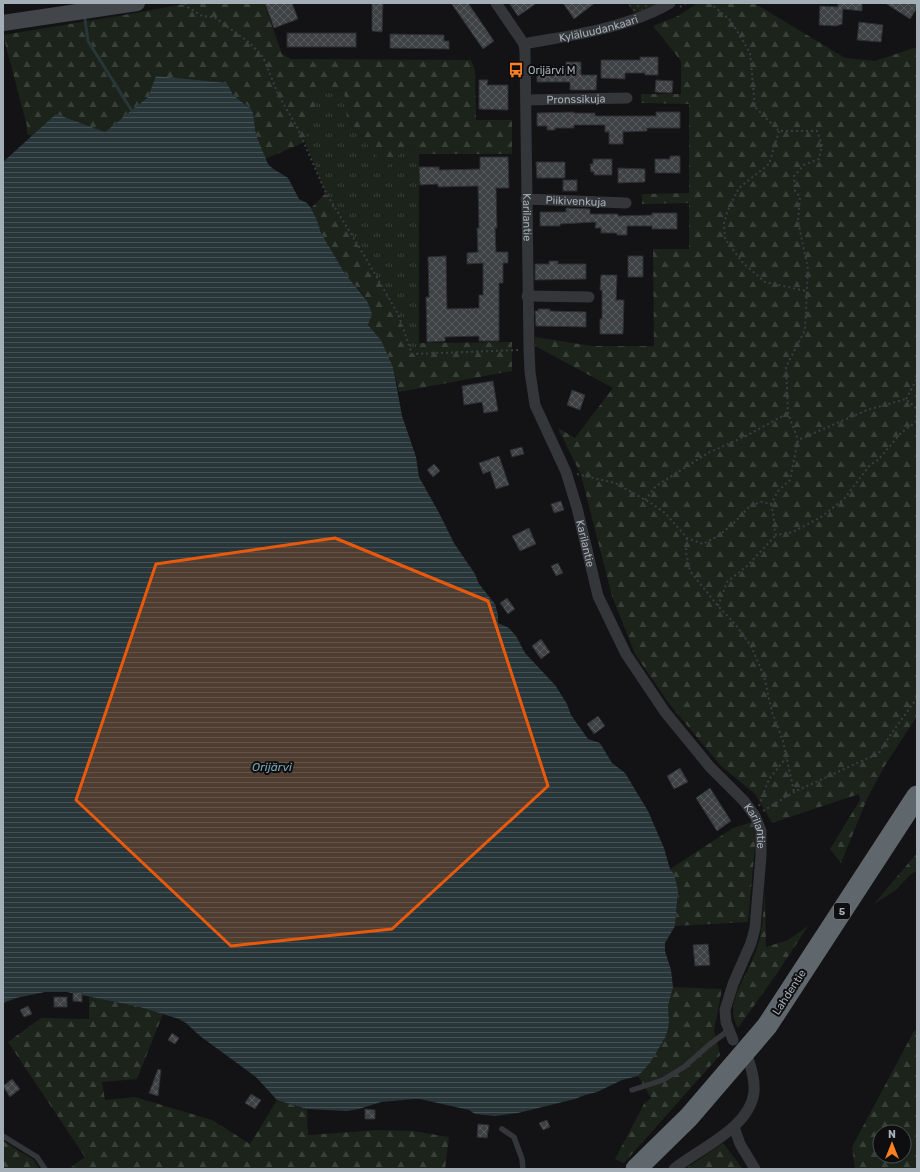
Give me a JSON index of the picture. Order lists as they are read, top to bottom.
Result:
{
  "streets": {
    "highway": ["5", "Lahdentie"],
    "street": [
      "Kyläluudankaari",
      "Pronssikuja",
      "Piikivenkuja",
      "Karilantie"
    ]
  },
  "crossings": [
    ["Kyläluudankaari", "Karilantie"],
    ["Pronssikuja", "Karilantie"],
    ["Piikivenkuja", "Karilantie"]
  ],
  "water": ["Orijärvi"],
  "places": {
    "bus stop": ["Orijärvi M"]
  },
  "north": "top"
}
